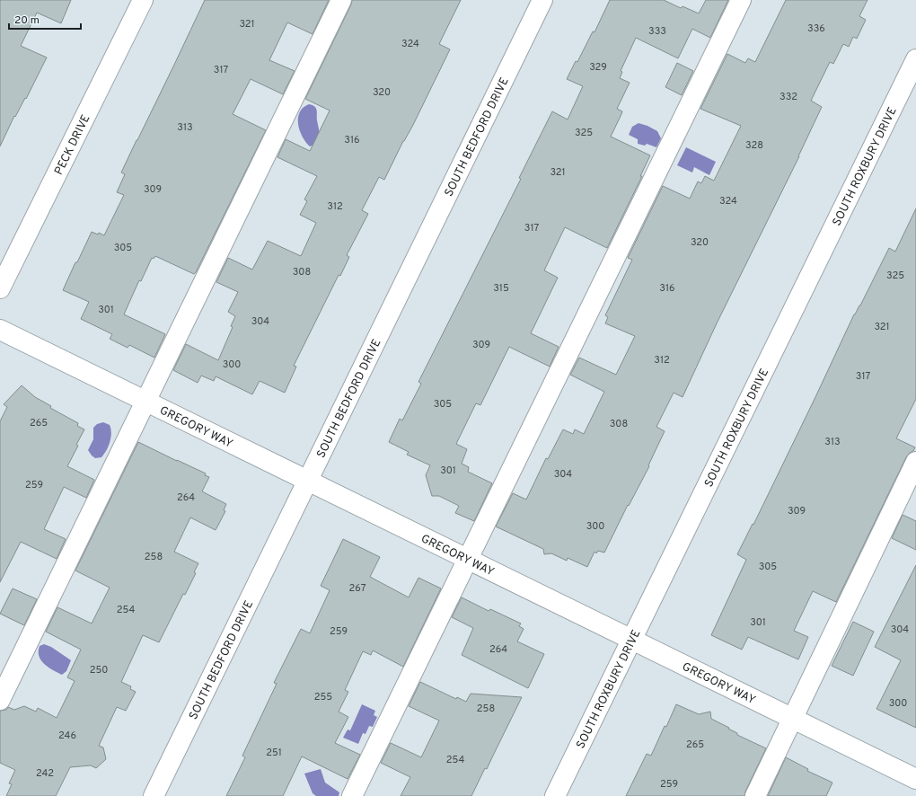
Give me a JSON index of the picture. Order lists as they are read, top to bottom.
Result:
{
  "streets": {
    "street": [
      "SOUTH BEDFORD DRIVE",
      "PECK DRIVE",
      "SOUTH ROXBURY DRIVE",
      "GREGORY WAY"
    ]
  },
  "crossings": [
    ["SOUTH BEDFORD DRIVE", "GREGORY WAY"],
    ["SOUTH ROXBURY DRIVE", "GREGORY WAY"]
  ],
  "house_numbers": [
    "321",
    "336",
    "333",
    "324",
    "329",
    "317",
    "320",
    "332",
    "313",
    "325",
    "316",
    "328",
    "321",
    "309",
    "324",
    "312",
    "317",
    "320",
    "305",
    "308",
    "325",
    "315",
    "316",
    "301",
    "304",
    "321",
    "309",
    "312",
    "300",
    "317",
    "305",
    "265",
    "308",
    "313",
    "301",
    "304",
    "259",
    "264",
    "309",
    "300",
    "258",
    "305",
    "267",
    "254",
    "301",
    "304",
    "259",
    "264",
    "250",
    "255",
    "300",
    "258",
    "246",
    "265",
    "251",
    "254",
    "242",
    "259"
  ],
  "scale_bar": "20 m"
}
